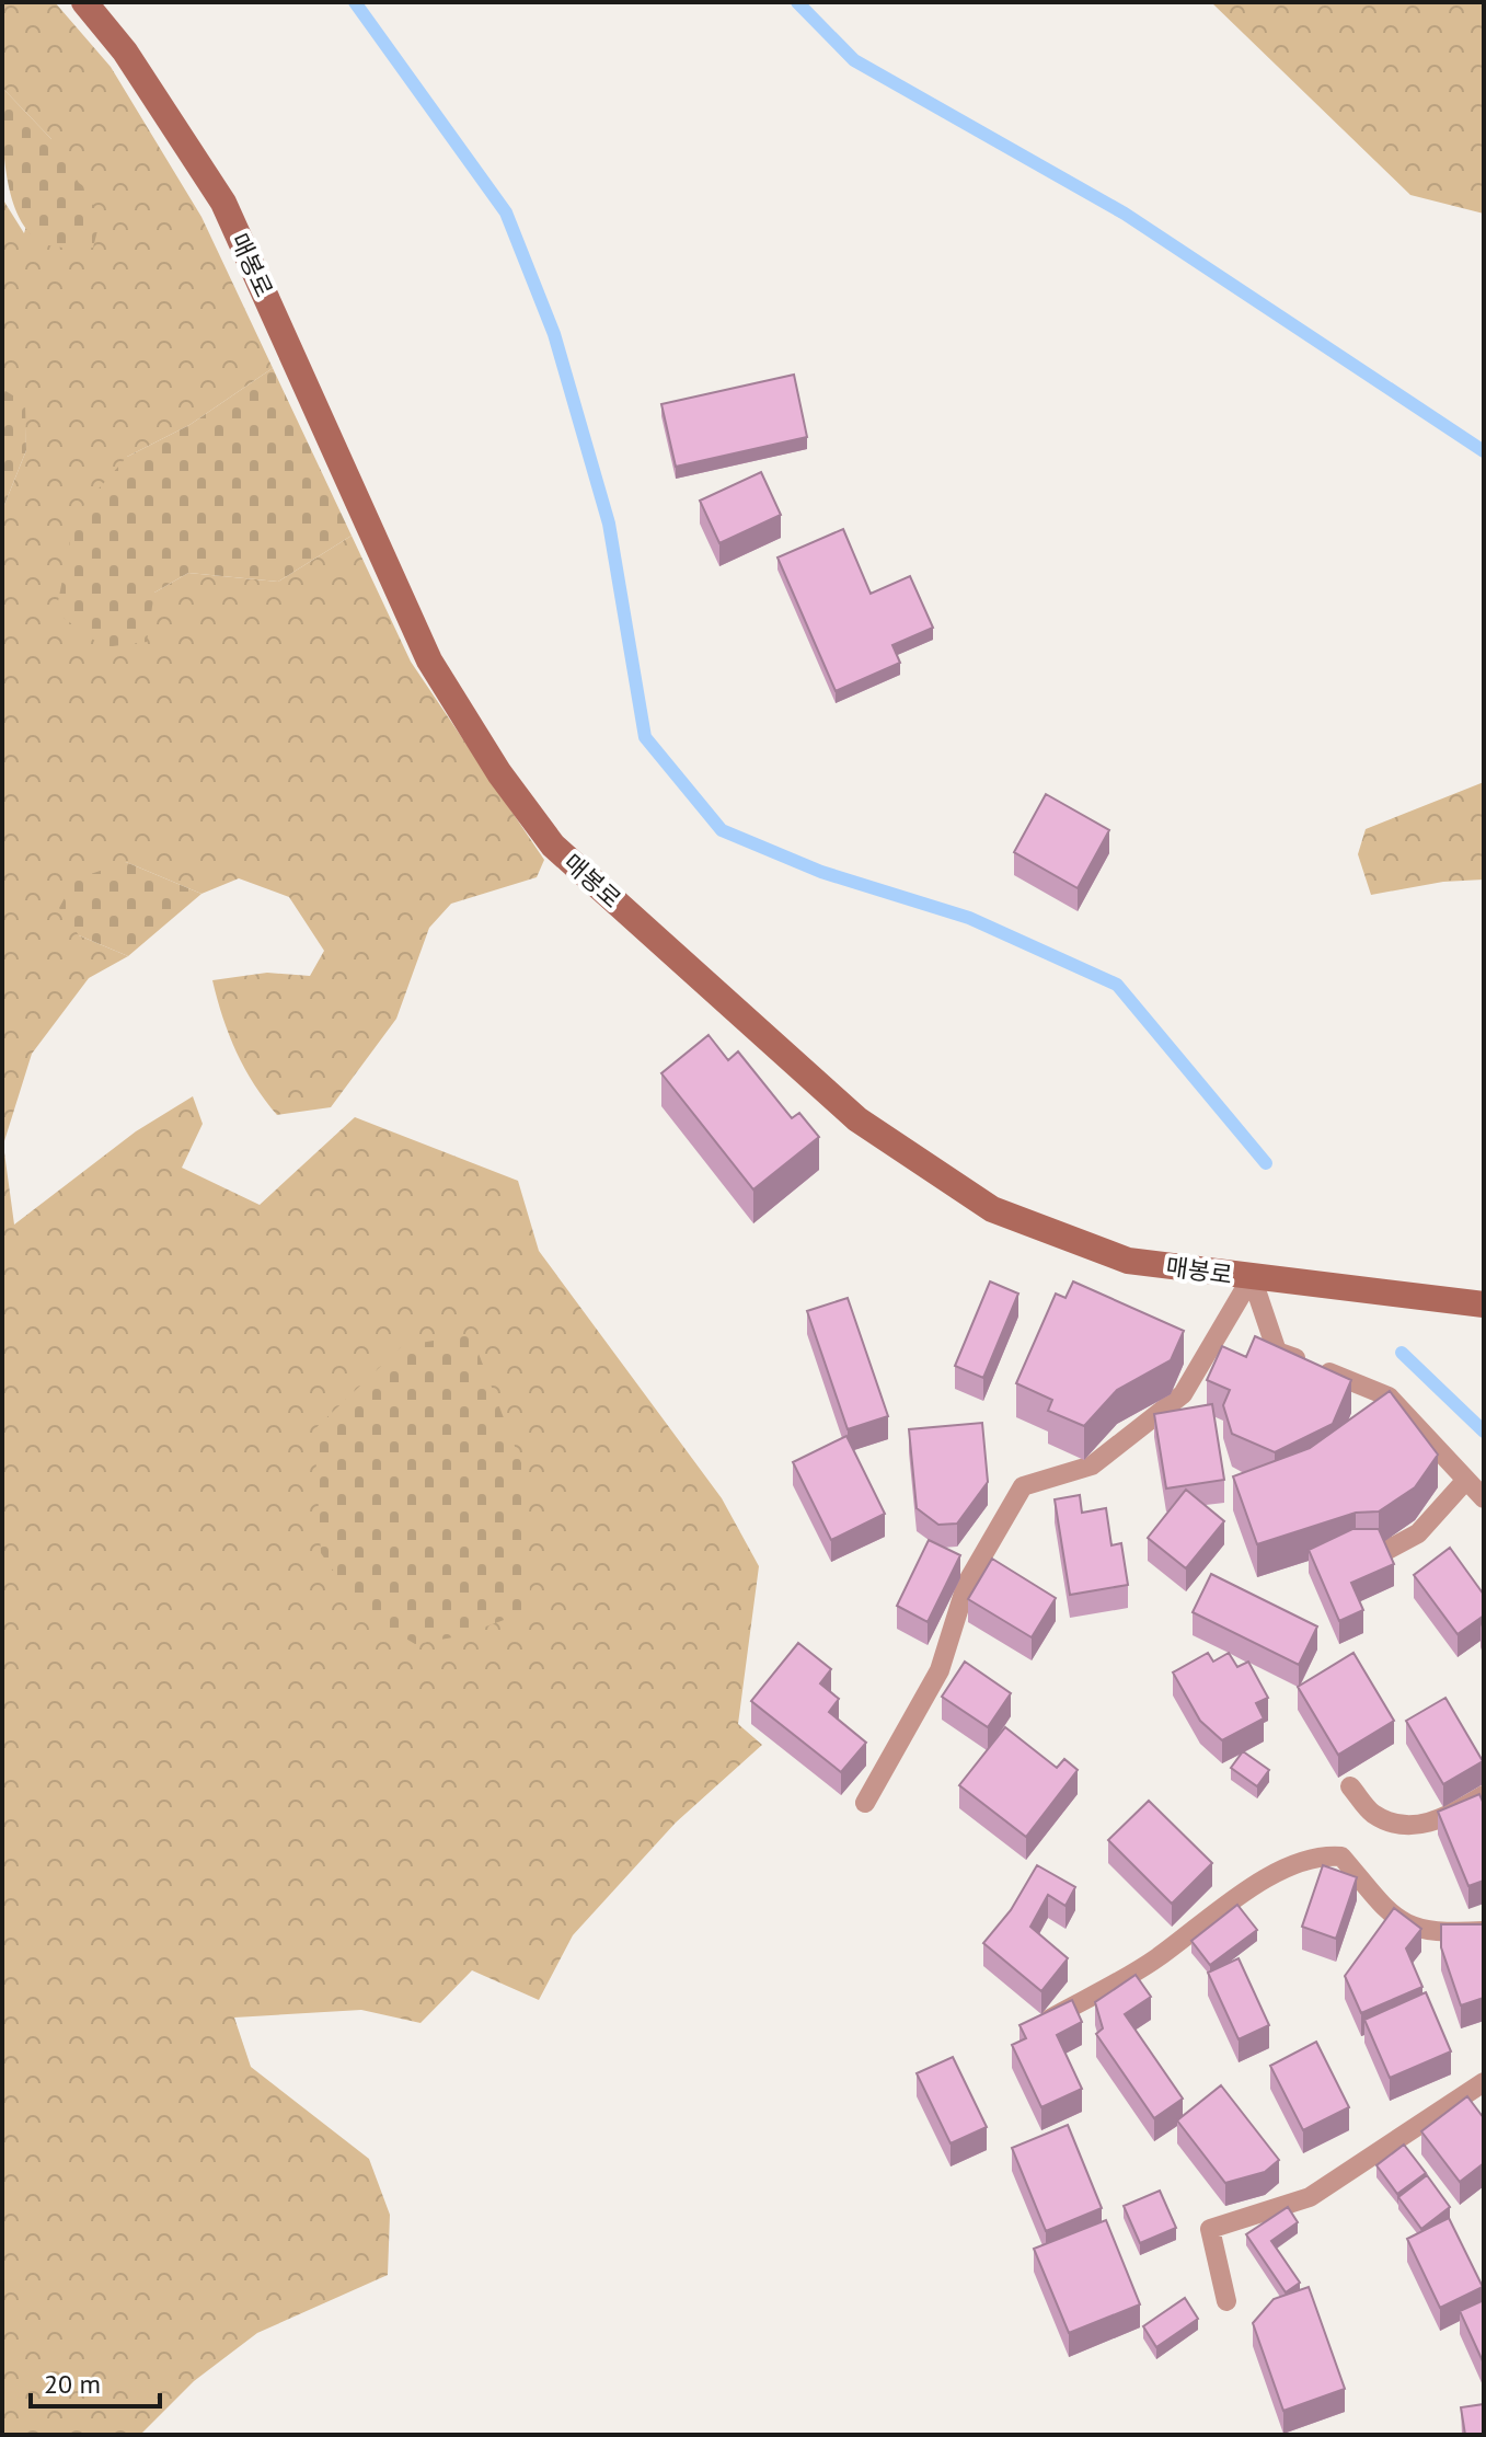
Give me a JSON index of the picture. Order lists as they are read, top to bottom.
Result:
{
  "streets": {
    "street": ["매봉로"]
  },
  "scale_bar": "20 m"
}
